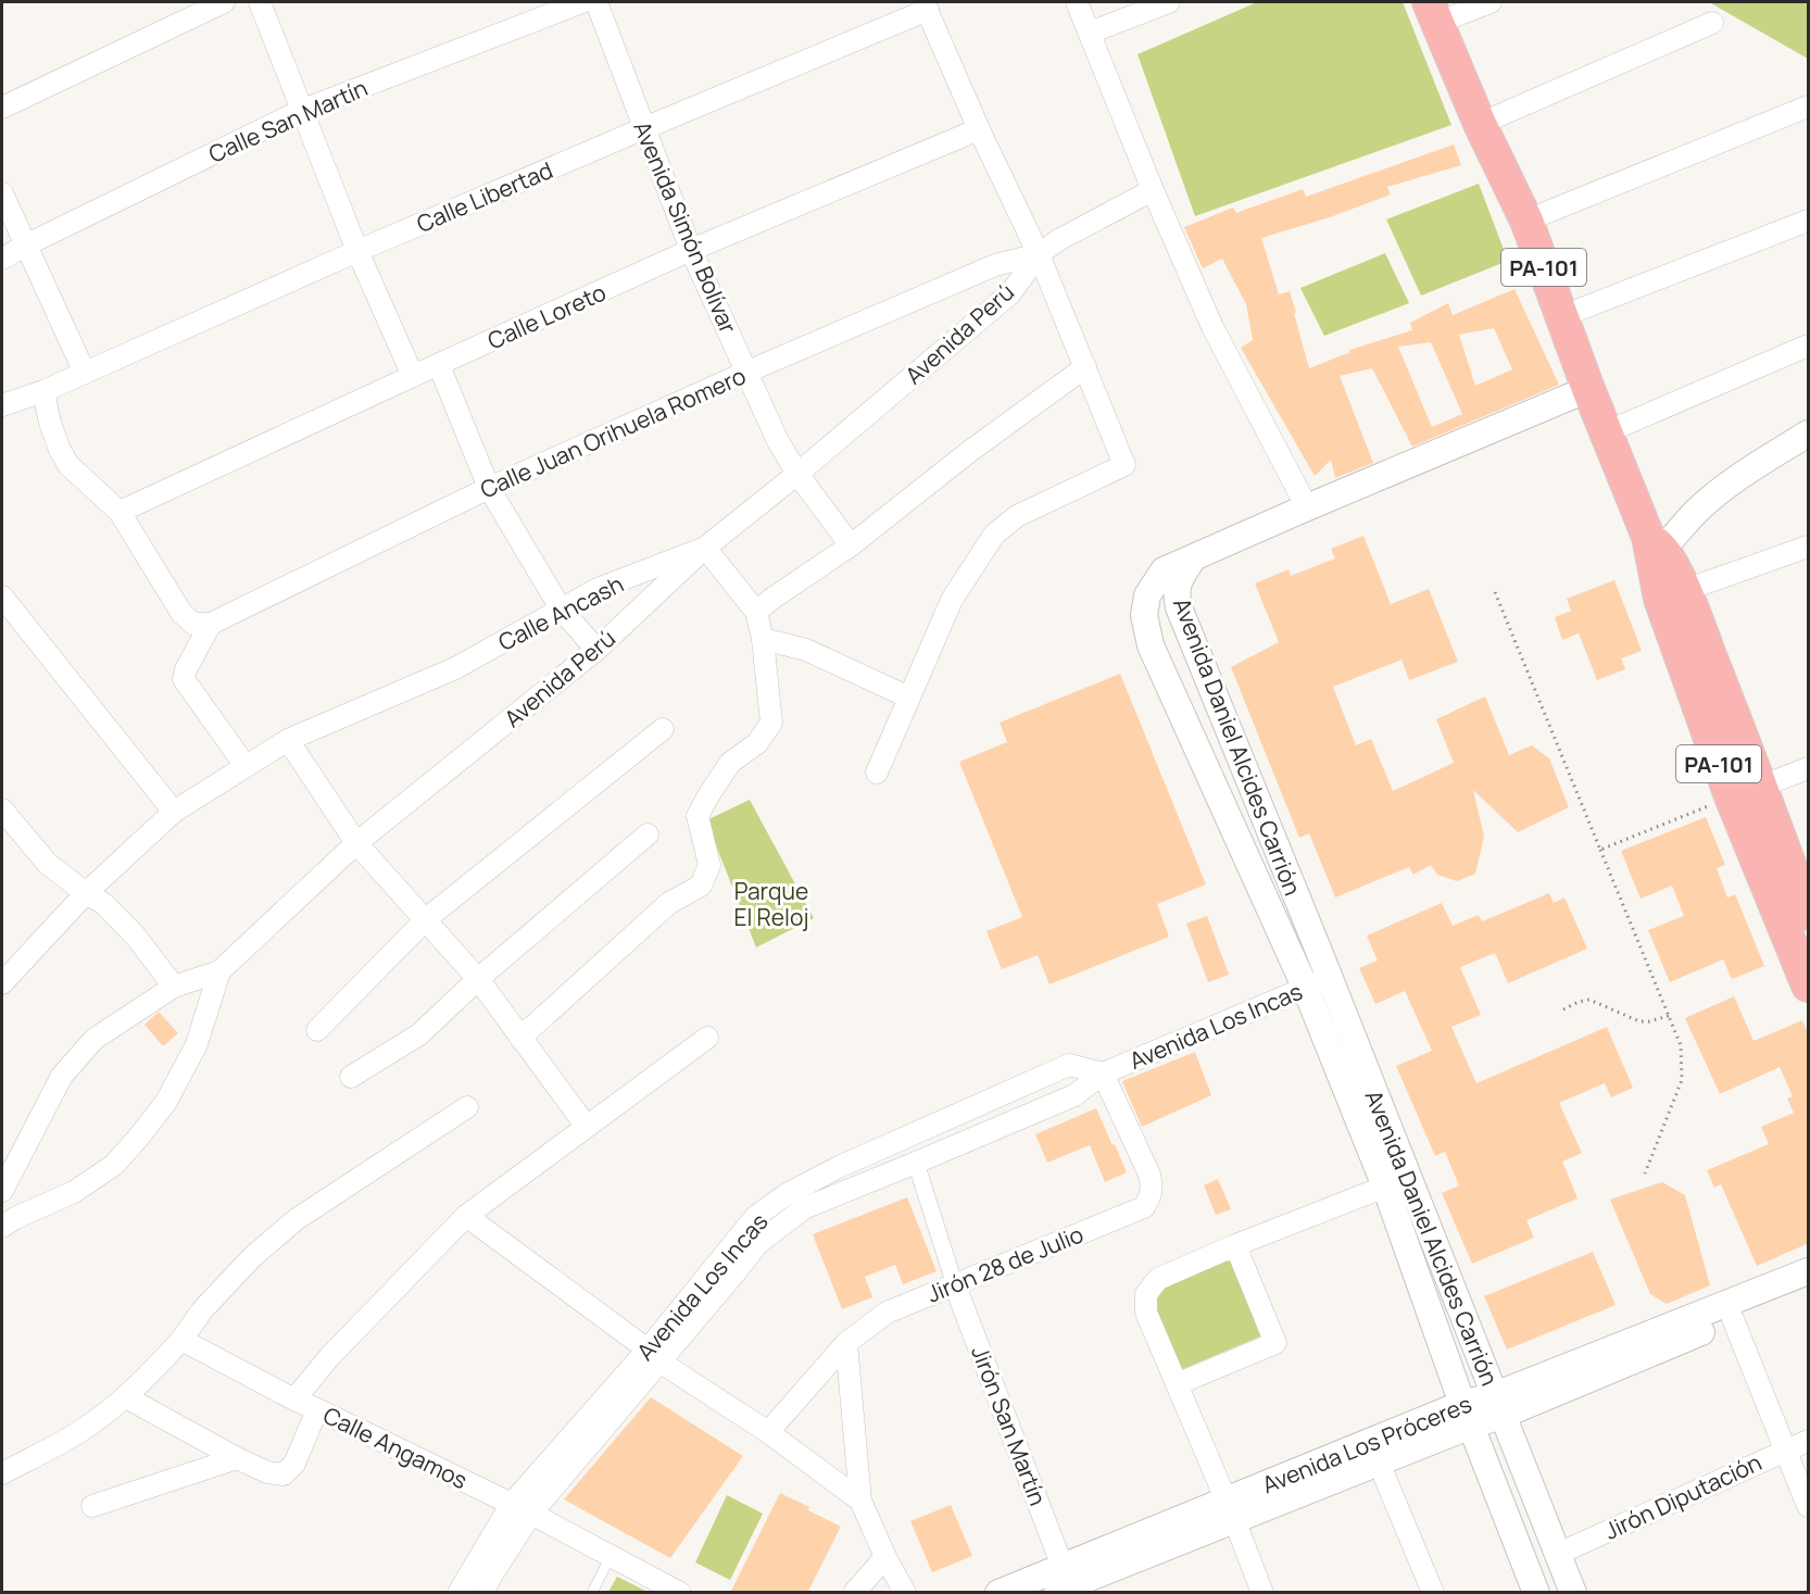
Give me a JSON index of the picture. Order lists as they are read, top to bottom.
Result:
{
  "streets": {
    "main road": ["PA-101"],
    "street": [
      "Calle San Martín",
      "Calle Libertad",
      "Avenida Simón Bolívar",
      "Calle Loreto",
      "Avenida Perú",
      "Calle Juan Orihuela Romero",
      "Calle Ancash",
      "Avenida Daniel Alcides Carrión",
      "Avenida Los Incas",
      "Jirón 28 de Julio",
      "Jirón San Martín",
      "Avenida Los Próceres",
      "Calle Angamos",
      "Jirón Diputación"
    ]
  },
  "crossings": [
    ["Calle Libertad", "Avenida Simón Bolívar"],
    ["Avenida Simón Bolívar", "Calle Loreto"],
    ["Avenida Simón Bolívar", "Avenida Perú"],
    ["Avenida Simón Bolívar", "Calle Juan Orihuela Romero"],
    ["Avenida Perú", "Calle Juan Orihuela Romero"],
    ["Avenida Perú", "Calle Ancash"],
    ["Avenida Daniel Alcides Carrión", "Avenida Los Incas"],
    ["Avenida Daniel Alcides Carrión", "Avenida Los Próceres"],
    ["Avenida Daniel Alcides Carrión", "Jirón Diputación"],
    ["Avenida Los Incas", "Jirón 28 de Julio"],
    ["Avenida Los Incas", "Calle Angamos"],
    ["Jirón 28 de Julio", "Jirón San Martín"],
    ["Jirón San Martín", "Avenida Los Próceres"]
  ],
  "parks": ["Parque El Reloj"]
}
